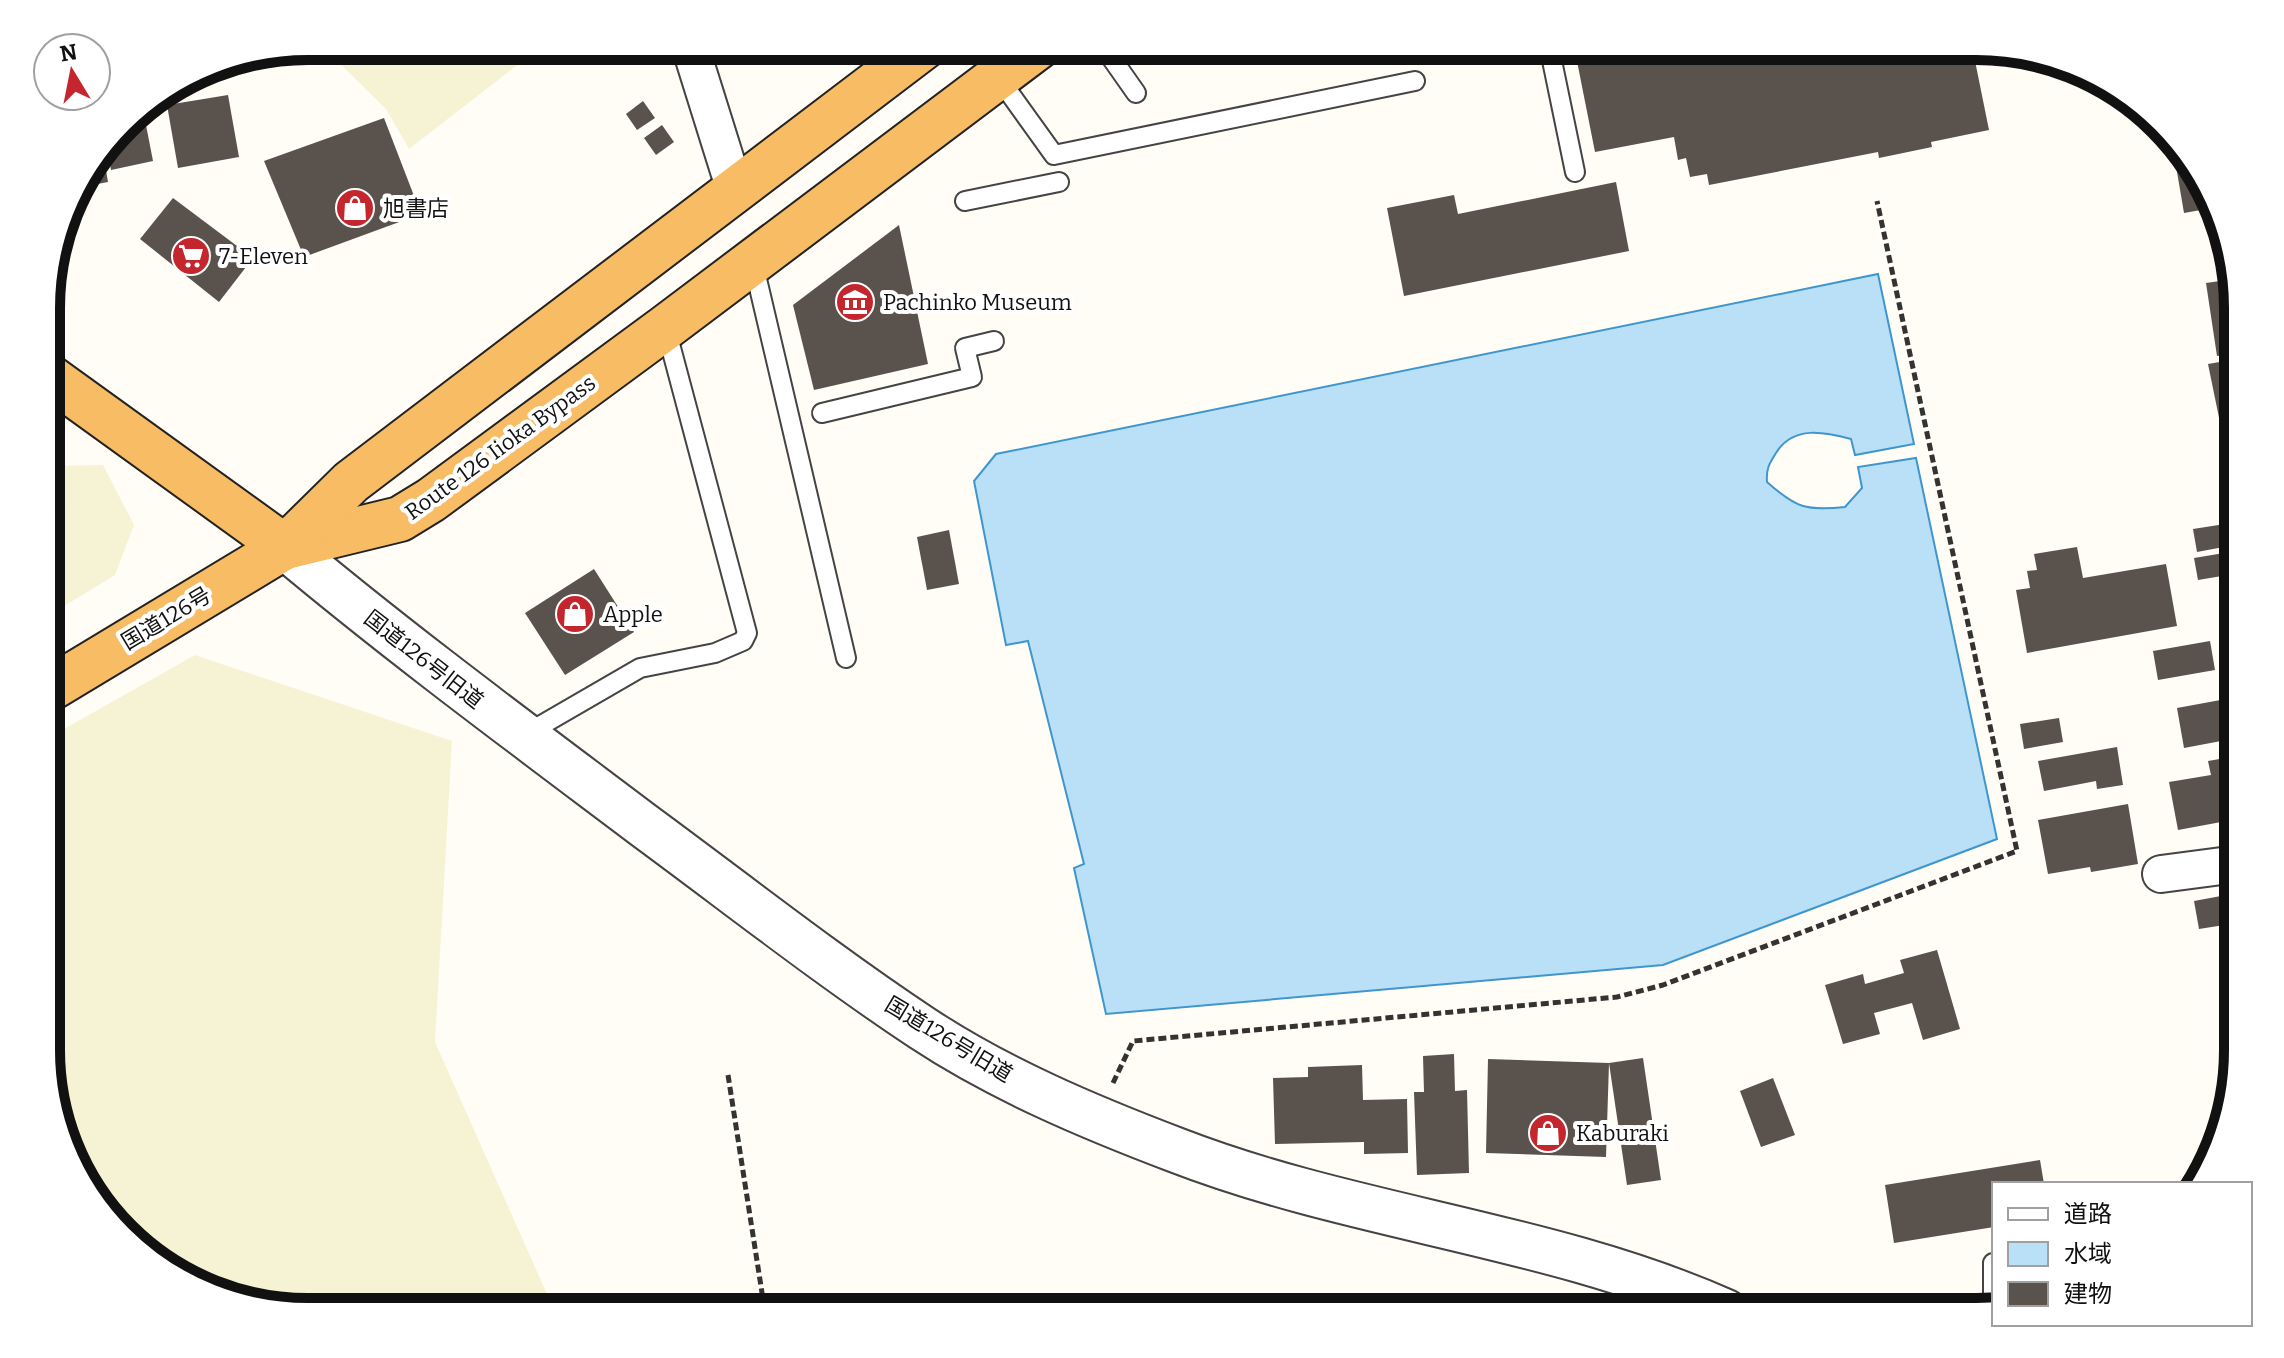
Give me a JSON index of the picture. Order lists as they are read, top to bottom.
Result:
{
  "streets": {
    "highway": ["Route 126 Iioka Bypass", "国道126号"],
    "street": ["国道126号旧道"]
  },
  "crossings": [
    ["Route 126 Iioka Bypass", "国道126号"],
    ["Route 126 Iioka Bypass", "国道126号旧道"],
    ["国道126号", "国道126号旧道"]
  ],
  "places": {
    "shop": ["旭書店", "Apple", "Kaburaki"],
    "supermarket": ["7-Eleven"],
    "museum": ["Pachinko Museum"]
  },
  "legend": ["道路", "水域", "建物"],
  "north": "top"
}
